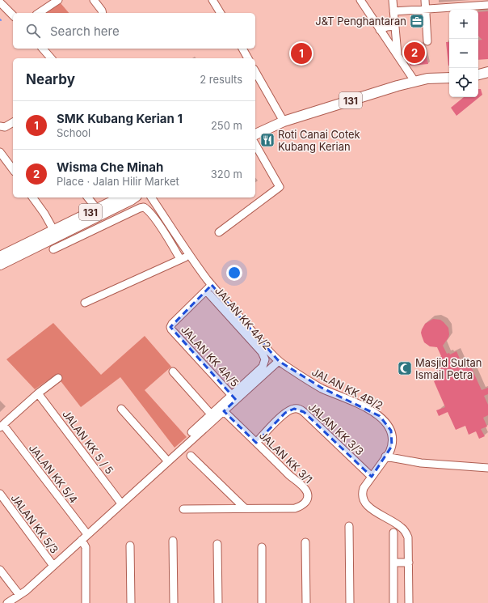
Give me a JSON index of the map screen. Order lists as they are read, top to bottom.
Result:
{
  "streets": {
    "main road": ["131"],
    "street": [
      "JALAN KK 4A/2",
      "JALAN KK 4A/5",
      "JALAN KK 4B/2",
      "JALAN KK 3/3",
      "JALAN KK 5 / 5",
      "JALAN KK 3/1",
      "JALAN KK 5/4",
      "JALAN KK 5/3"
    ]
  },
  "crossings": [
    ["JALAN KK 4A/2", "JALAN KK 4A/5"],
    ["JALAN KK 4A/5", "JALAN KK 4B/2"],
    ["JALAN KK 4B/2", "JALAN KK 3/3"],
    ["JALAN KK 3/3", "JALAN KK 3/1"]
  ],
  "places": {
    "office": ["J&T Penghantaran"],
    "restaurant": ["Roti Canai Cotek Kubang Kerian"],
    "mosque": ["Masjid Sultan Ismail Petra"]
  },
  "page": {
    "map_buttons": ["+", "−"],
    "search": "Search here",
    "pins": ["2", "1"],
    "heading": ["Nearby", "2 results"],
    "list": [
      {
        "mark": "1",
        "name": "SMK Kubang Kerian 1",
        "note": "School",
        "value": "250 m"
      },
      {
        "mark": "2",
        "name": "Wisma Che Minah",
        "note": "Place · Jalan Hilir Market",
        "value": "320 m"
      }
    ]
  }
}
